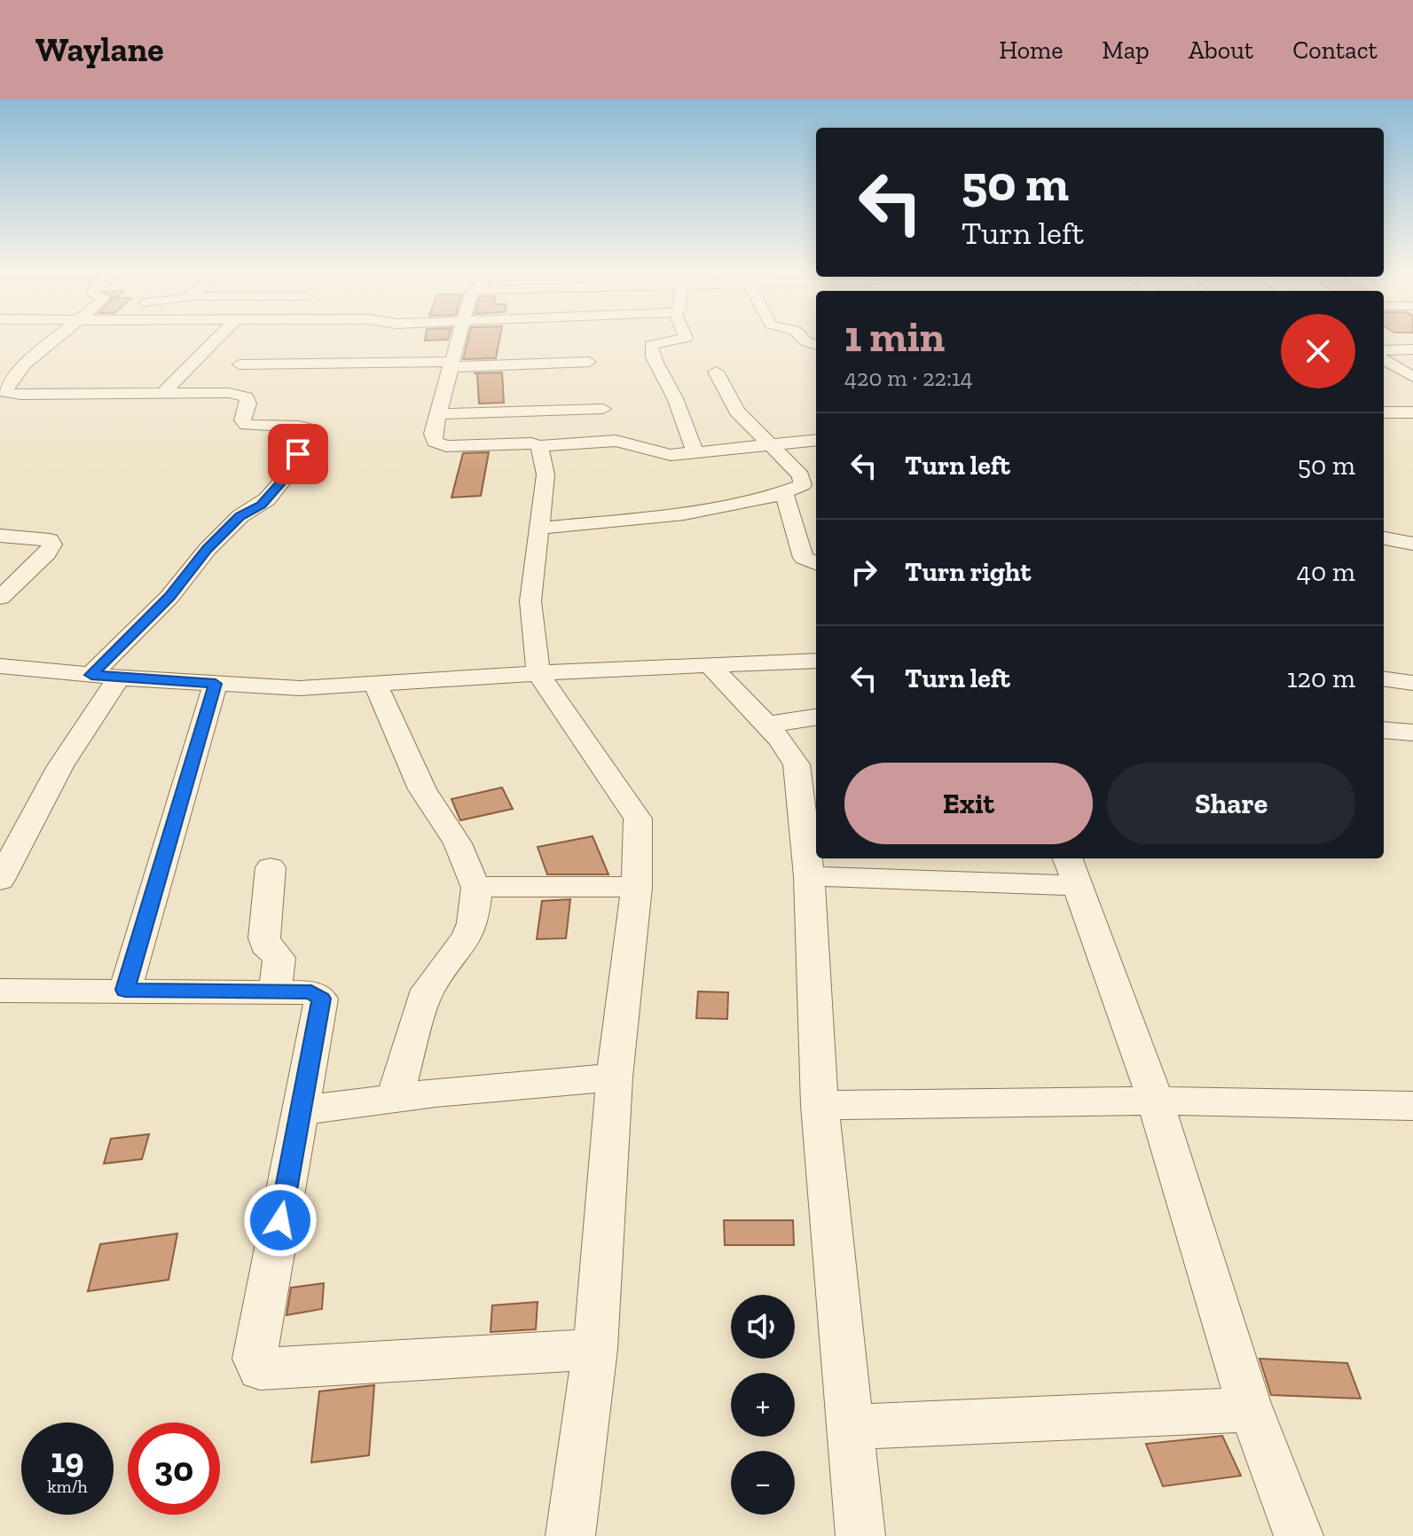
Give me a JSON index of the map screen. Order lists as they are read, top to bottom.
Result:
{
  "page": {
    "header": "Waylane",
    "nav": [
      "Home",
      "Map",
      "About",
      "Contact"
    ],
    "turn": ["50 m", "Turn left"],
    "heading": ["1 min", "420 m · 22:14"],
    "list": [
      {
        "name": "Turn left",
        "value": "50 m"
      },
      {
        "name": "Turn right",
        "value": "40 m"
      },
      {
        "name": "Turn left",
        "value": "120 m"
      }
    ],
    "buttons": ["Exit", "Share"],
    "map_buttons": ["+", "−"],
    "speed": "19 km/h",
    "limit": "30"
  }
}
